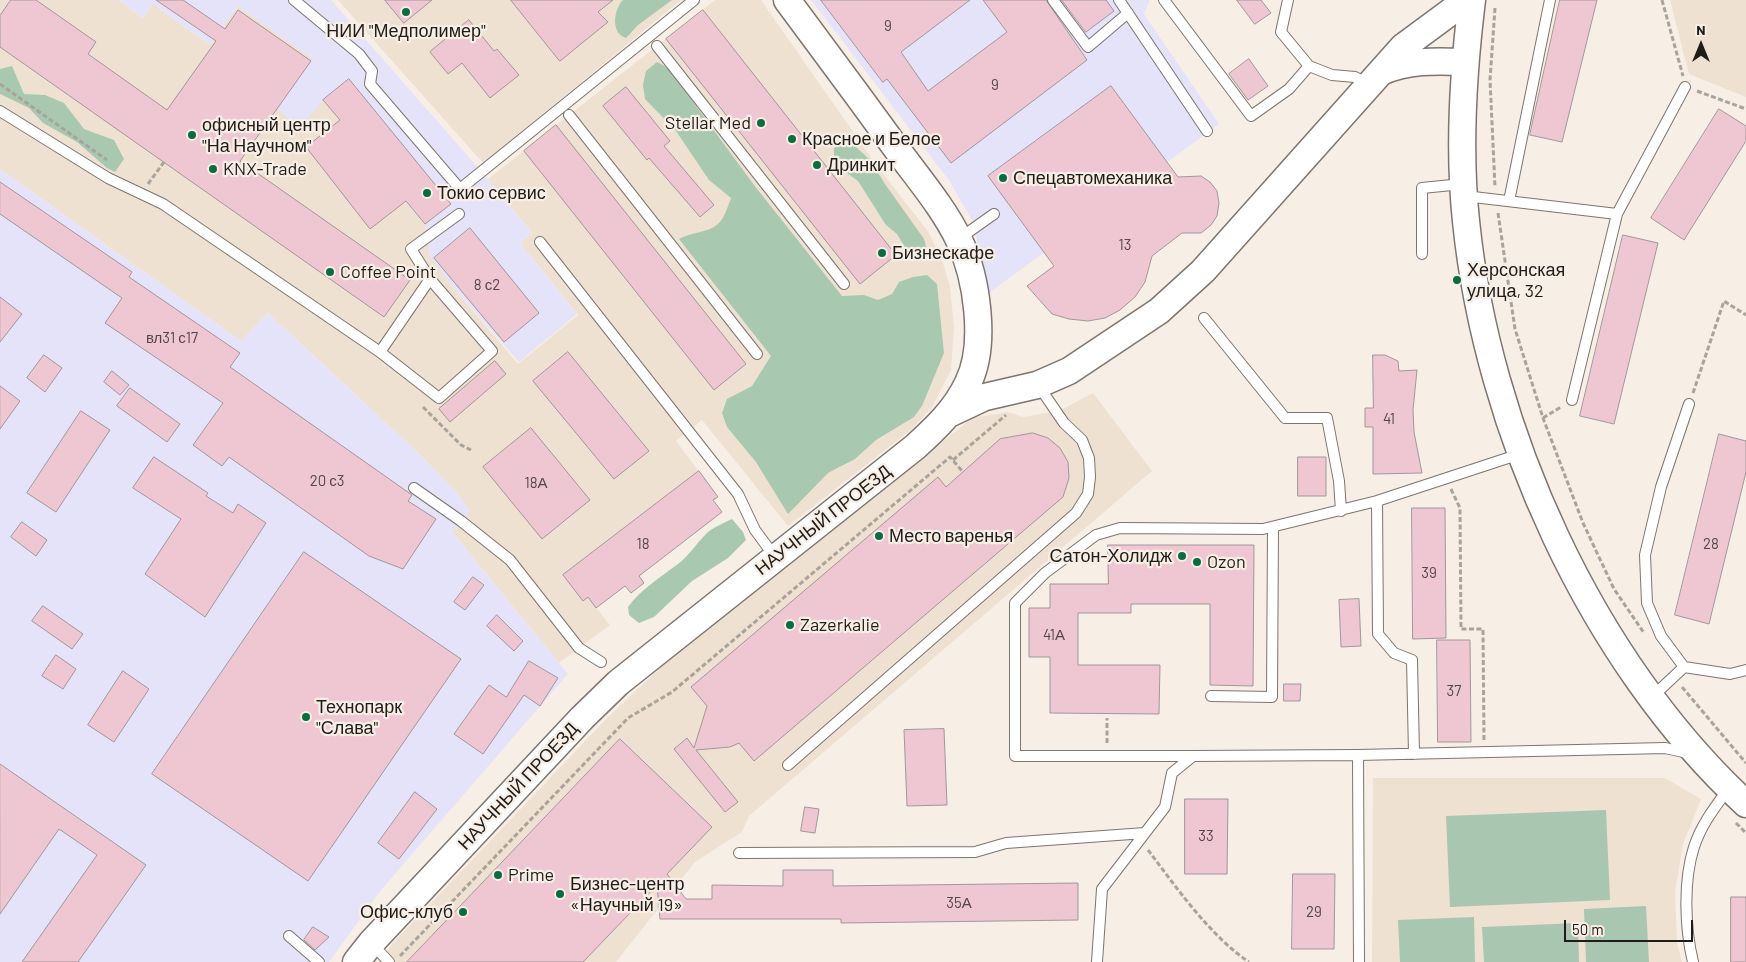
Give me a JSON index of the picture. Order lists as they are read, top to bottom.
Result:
{
  "streets": {
    "street": ["НАУЧНЫЙ ПРОЕЗД"]
  },
  "places": [
    "НИИ \"Медполимер\"",
    "Stellar Med",
    "офисный центр \"На Научном\"",
    "Красное и Белое",
    "Дринкит",
    "KNX-Trade",
    "Спецавтомеханика",
    "Токио сервис",
    "Бизнескафе",
    "Coffee Point",
    "Херсонская улица, 32",
    "Место варенья",
    "Сатон-Холидж",
    "Ozon",
    "Zazerkalie",
    "Технопарк \"Слава\"",
    "Prime",
    "Бизнес-центр «Научный 19»",
    "Офис-клуб"
  ],
  "house_numbers": [
    "9",
    "9",
    "13",
    "8 с2",
    "вл31 с17",
    "41",
    "20 с3",
    "18А",
    "18",
    "28",
    "39",
    "41А",
    "37",
    "33",
    "35А",
    "29"
  ],
  "scale_bar": "50 m",
  "north": "top"
}
